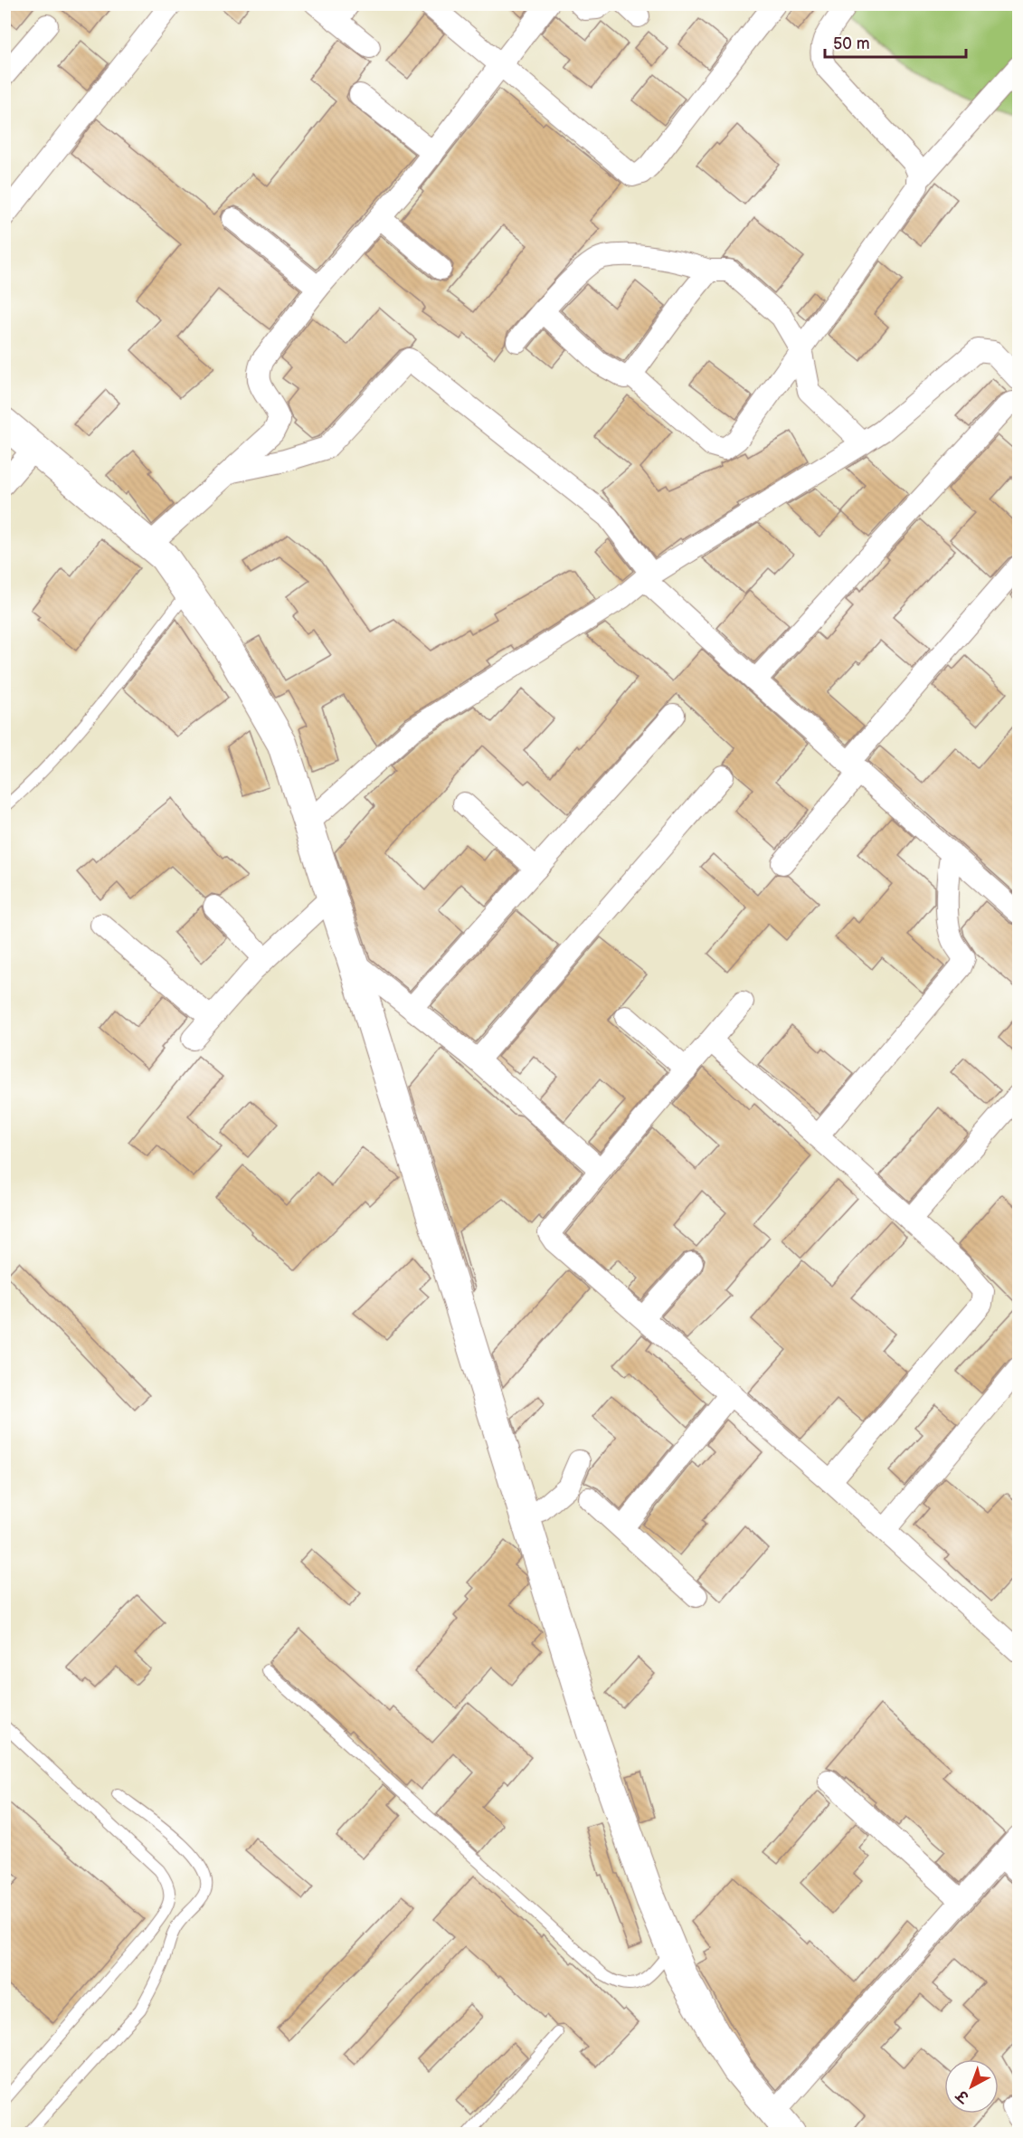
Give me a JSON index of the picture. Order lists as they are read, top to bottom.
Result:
{
  "scale_bar": "50 m",
  "north": "bottom left"
}
